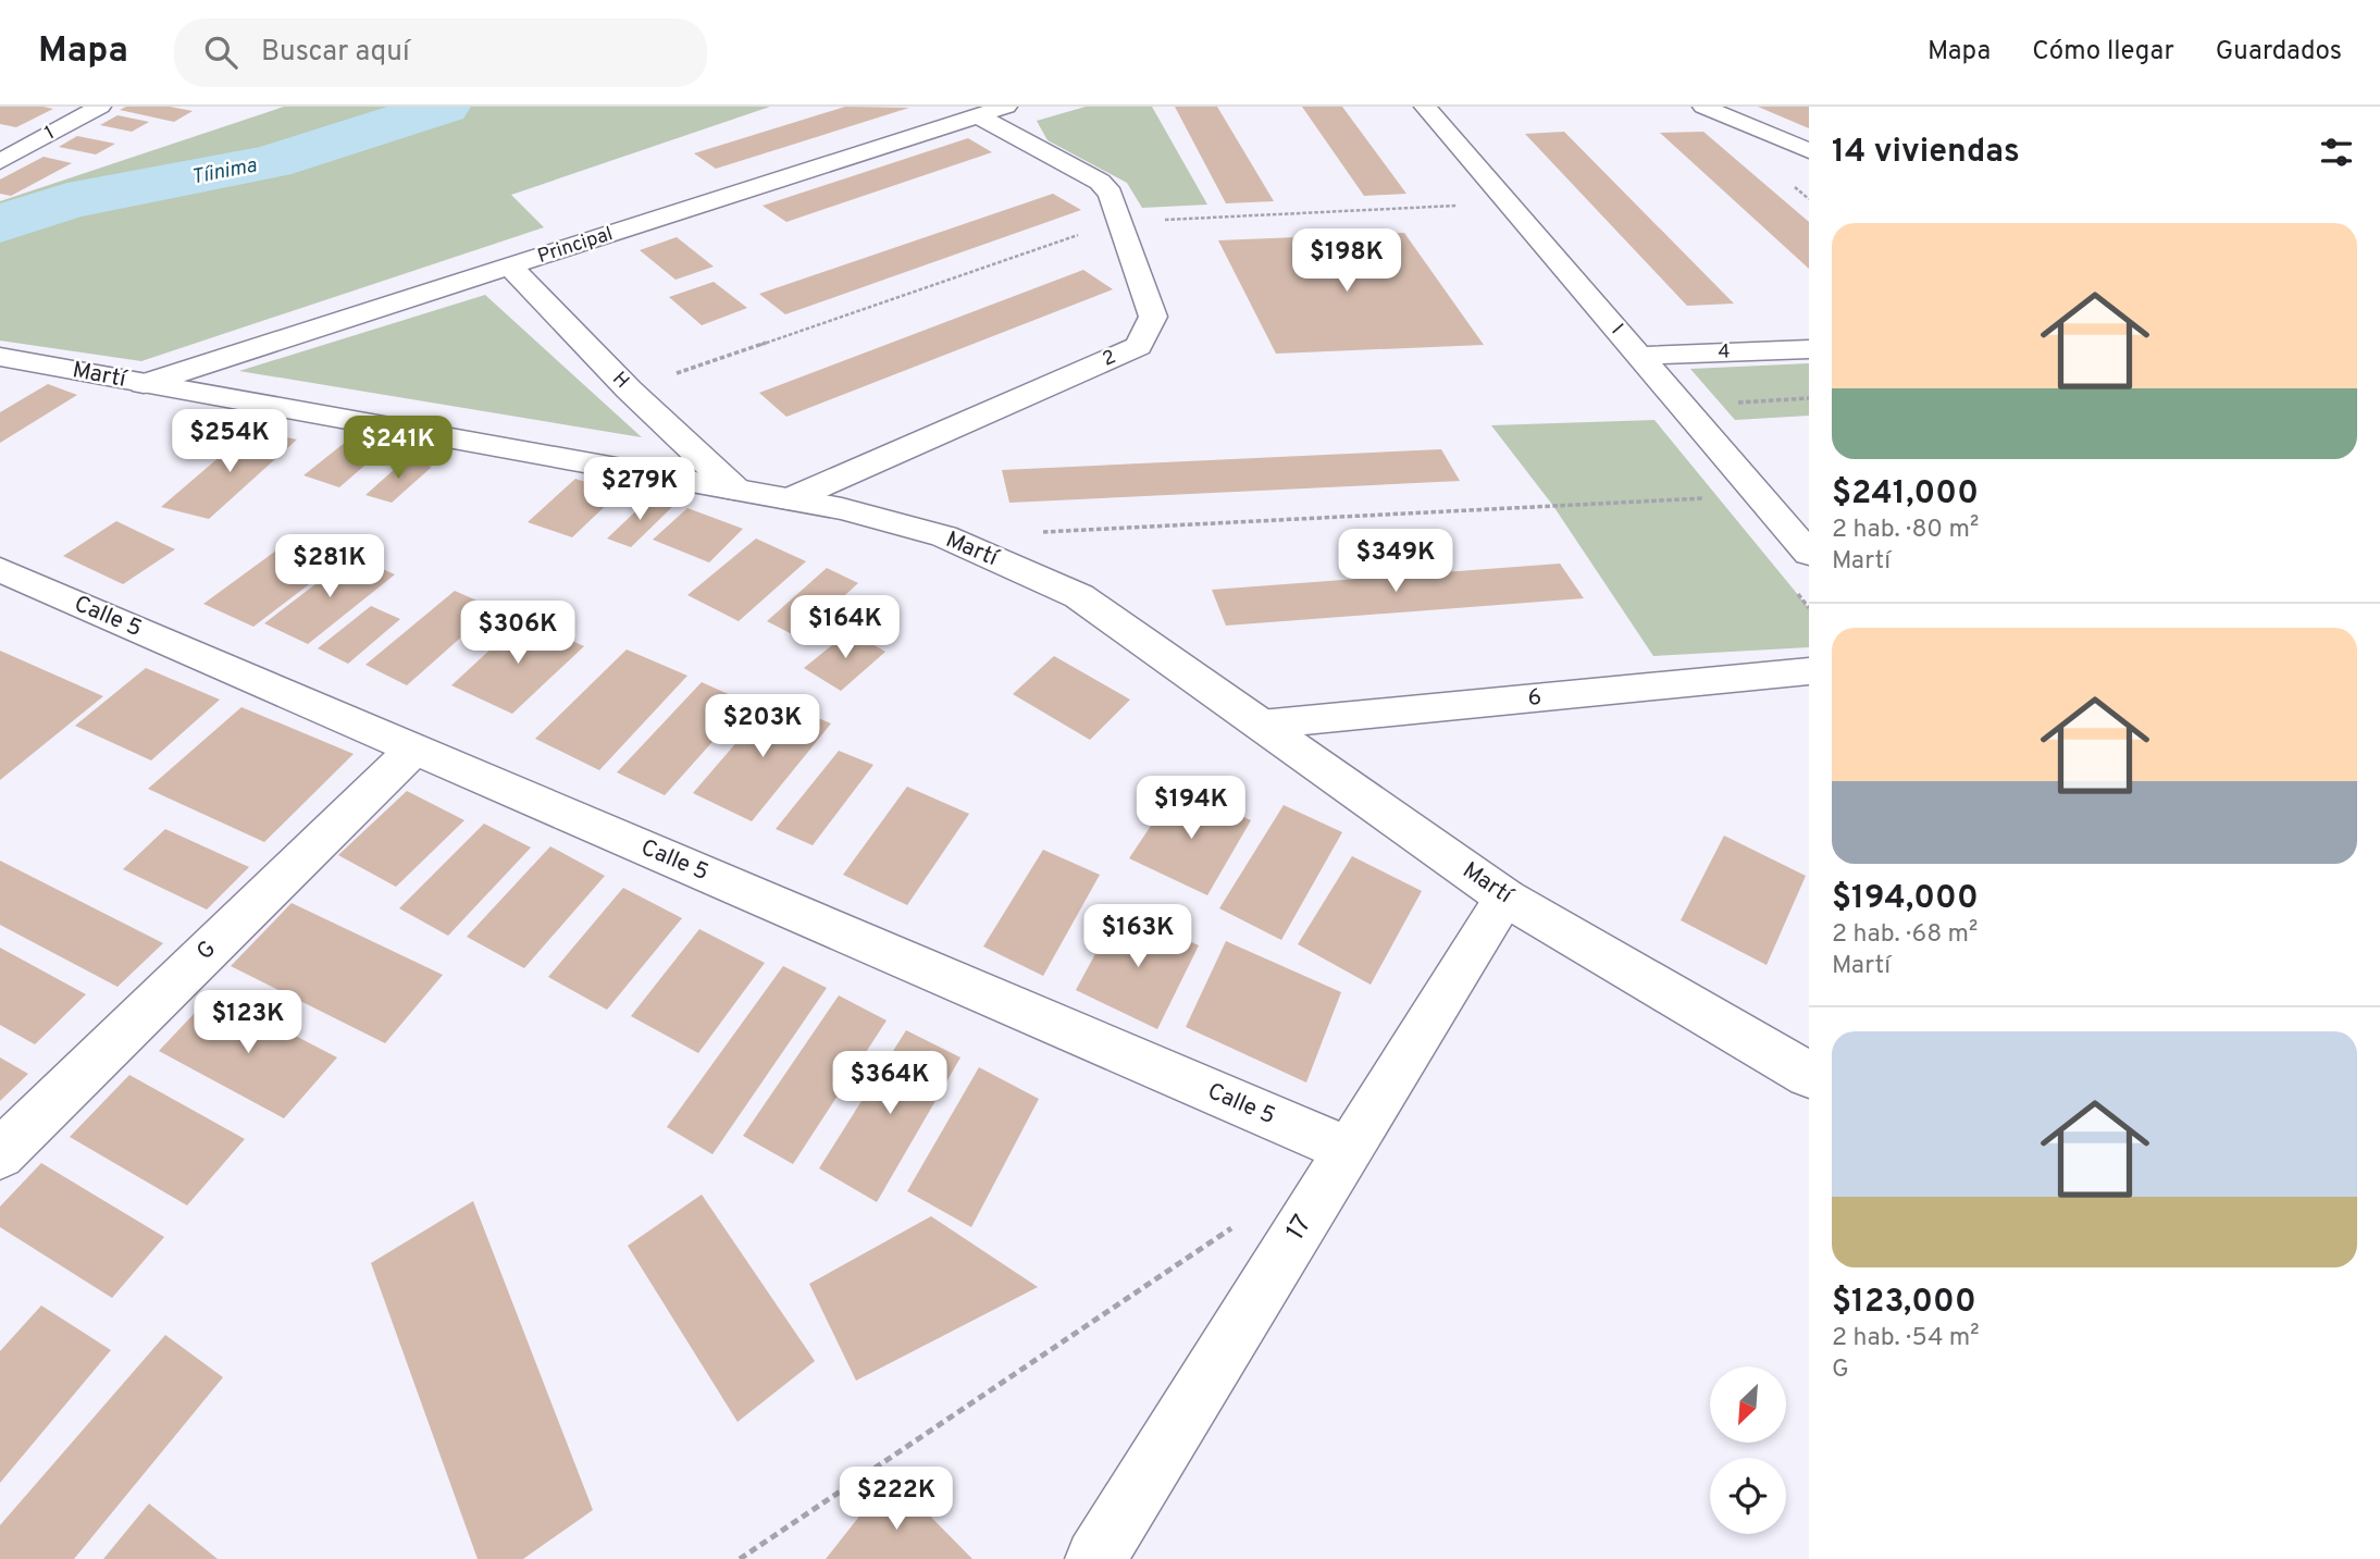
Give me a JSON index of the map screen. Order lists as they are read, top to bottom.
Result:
{
  "streets": {
    "street": [
      "1",
      "Principal",
      "I",
      "4",
      "2",
      "Martí",
      "H",
      "Calle 5",
      "6",
      "G",
      "17"
    ]
  },
  "crossings": [
    ["Principal", "2"],
    ["Principal", "Martí"],
    ["Principal", "H"],
    ["I", "4"],
    ["2", "Martí"],
    ["Martí", "H"],
    ["Martí", "6"],
    ["Martí", "17"],
    ["Calle 5", "G"],
    ["Calle 5", "17"]
  ],
  "water": ["Tíinima"],
  "north": "bottom left",
  "page": {
    "header": "Mapa",
    "search": "Buscar aquí",
    "nav": ["Mapa", "Cómo llegar", "Guardados"],
    "heading": "14 viviendas",
    "list": [
      {
        "name": "$241,000",
        "note": "2 hab. · 80 m² · Martí"
      },
      {
        "name": "$194,000",
        "note": "2 hab. · 68 m² · Martí"
      },
      {
        "name": "$123,000",
        "note": "2 hab. · 54 m² · G"
      }
    ],
    "price": [
      "$198K",
      "$254K",
      "$241K",
      "$279K",
      "$349K",
      "$281K",
      "$164K",
      "$306K",
      "$203K",
      "$194K",
      "$163K",
      "$123K",
      "$364K",
      "$222K"
    ]
  }
}
